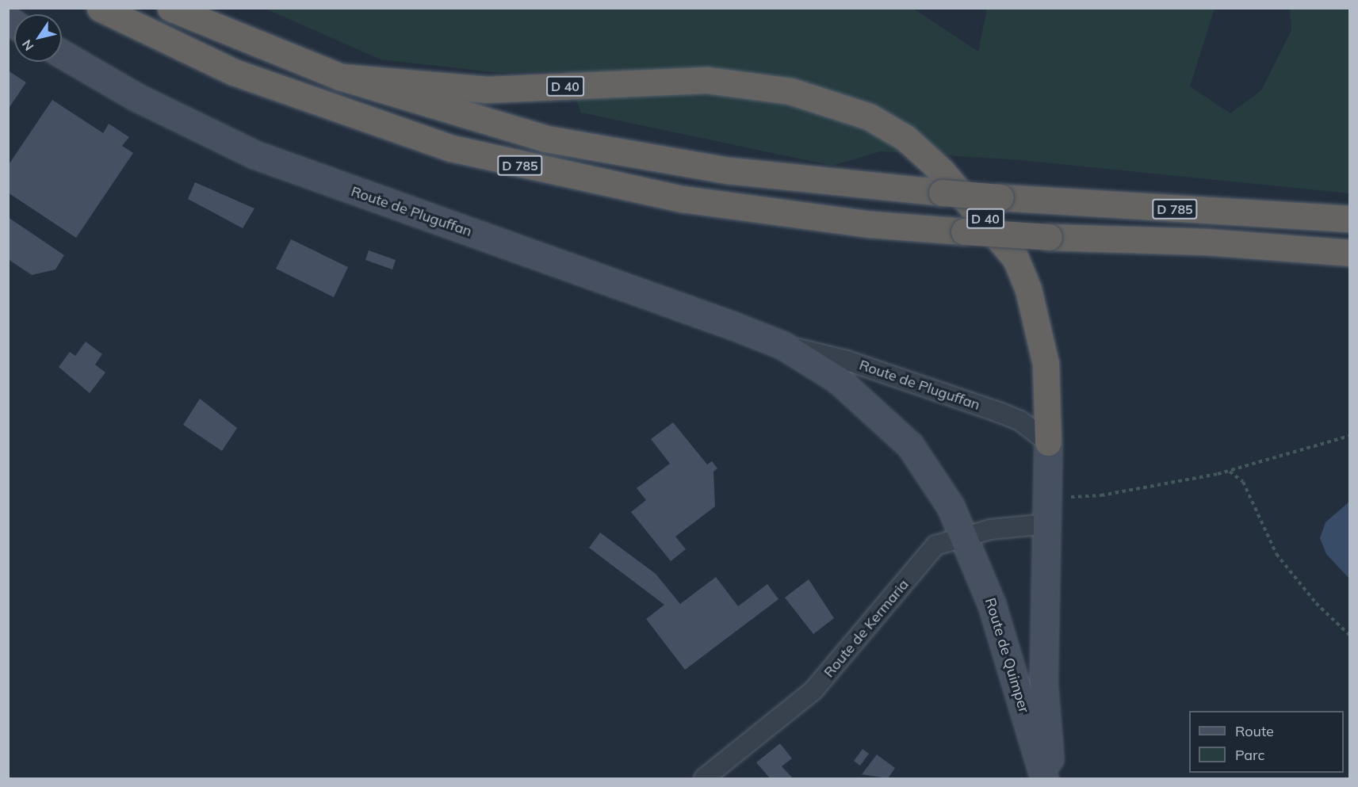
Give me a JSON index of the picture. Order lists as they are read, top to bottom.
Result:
{
  "streets": {
    "highway": ["D 40", "D 785"],
    "main road": ["Route de Pluguffan", "Route de Quimper"],
    "street": ["Route de Kermaria"]
  },
  "crossings": [
    ["D 40", "D 785"],
    ["D 40", "Route de Pluguffan"],
    ["D 40", "Route de Kermaria"],
    ["Route de Pluguffan", "Route de Kermaria"],
    ["Route de Pluguffan", "Route de Quimper"],
    ["Route de Kermaria", "Route de Quimper"]
  ],
  "legend": ["Route", "Parc"],
  "north": "bottom left"
}
